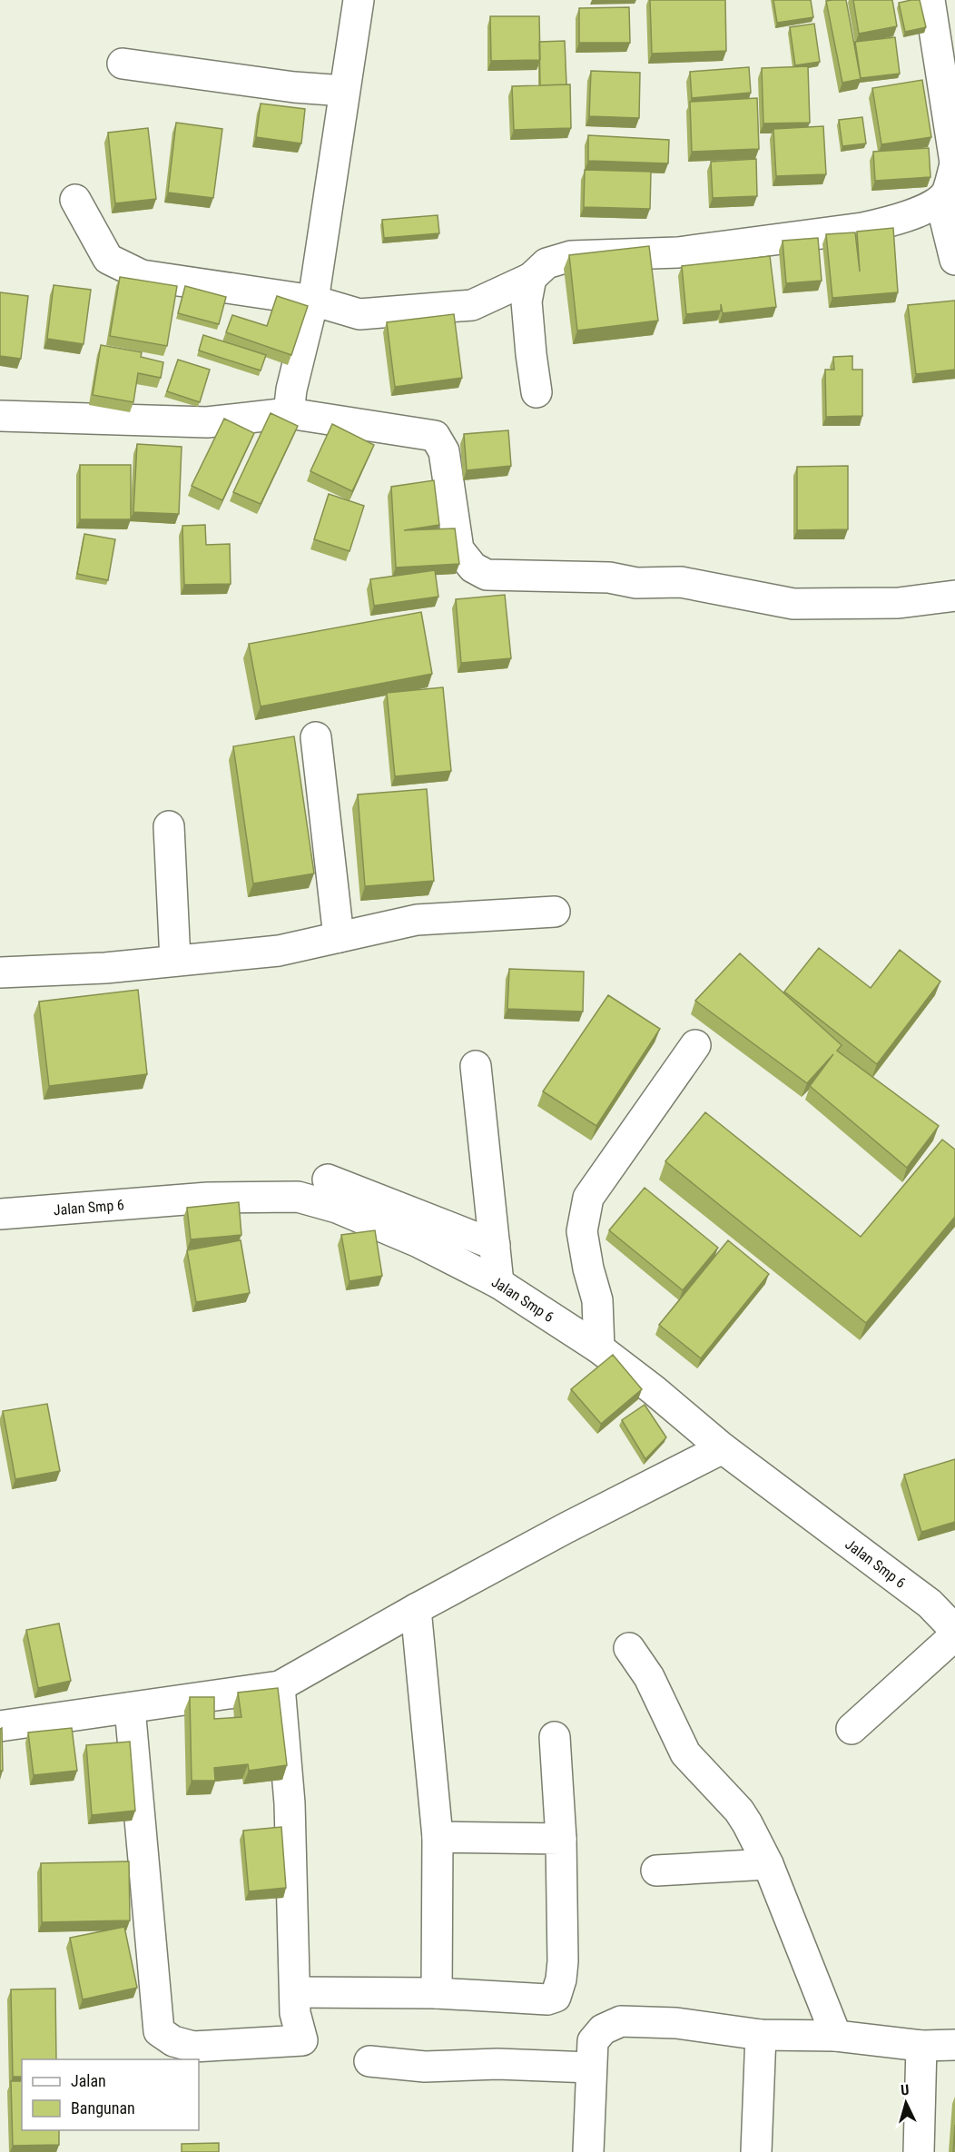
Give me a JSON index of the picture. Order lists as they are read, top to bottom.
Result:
{
  "streets": {
    "street": ["Jalan Smp 6"]
  },
  "legend": ["Jalan", "Bangunan"],
  "north": "top"
}
